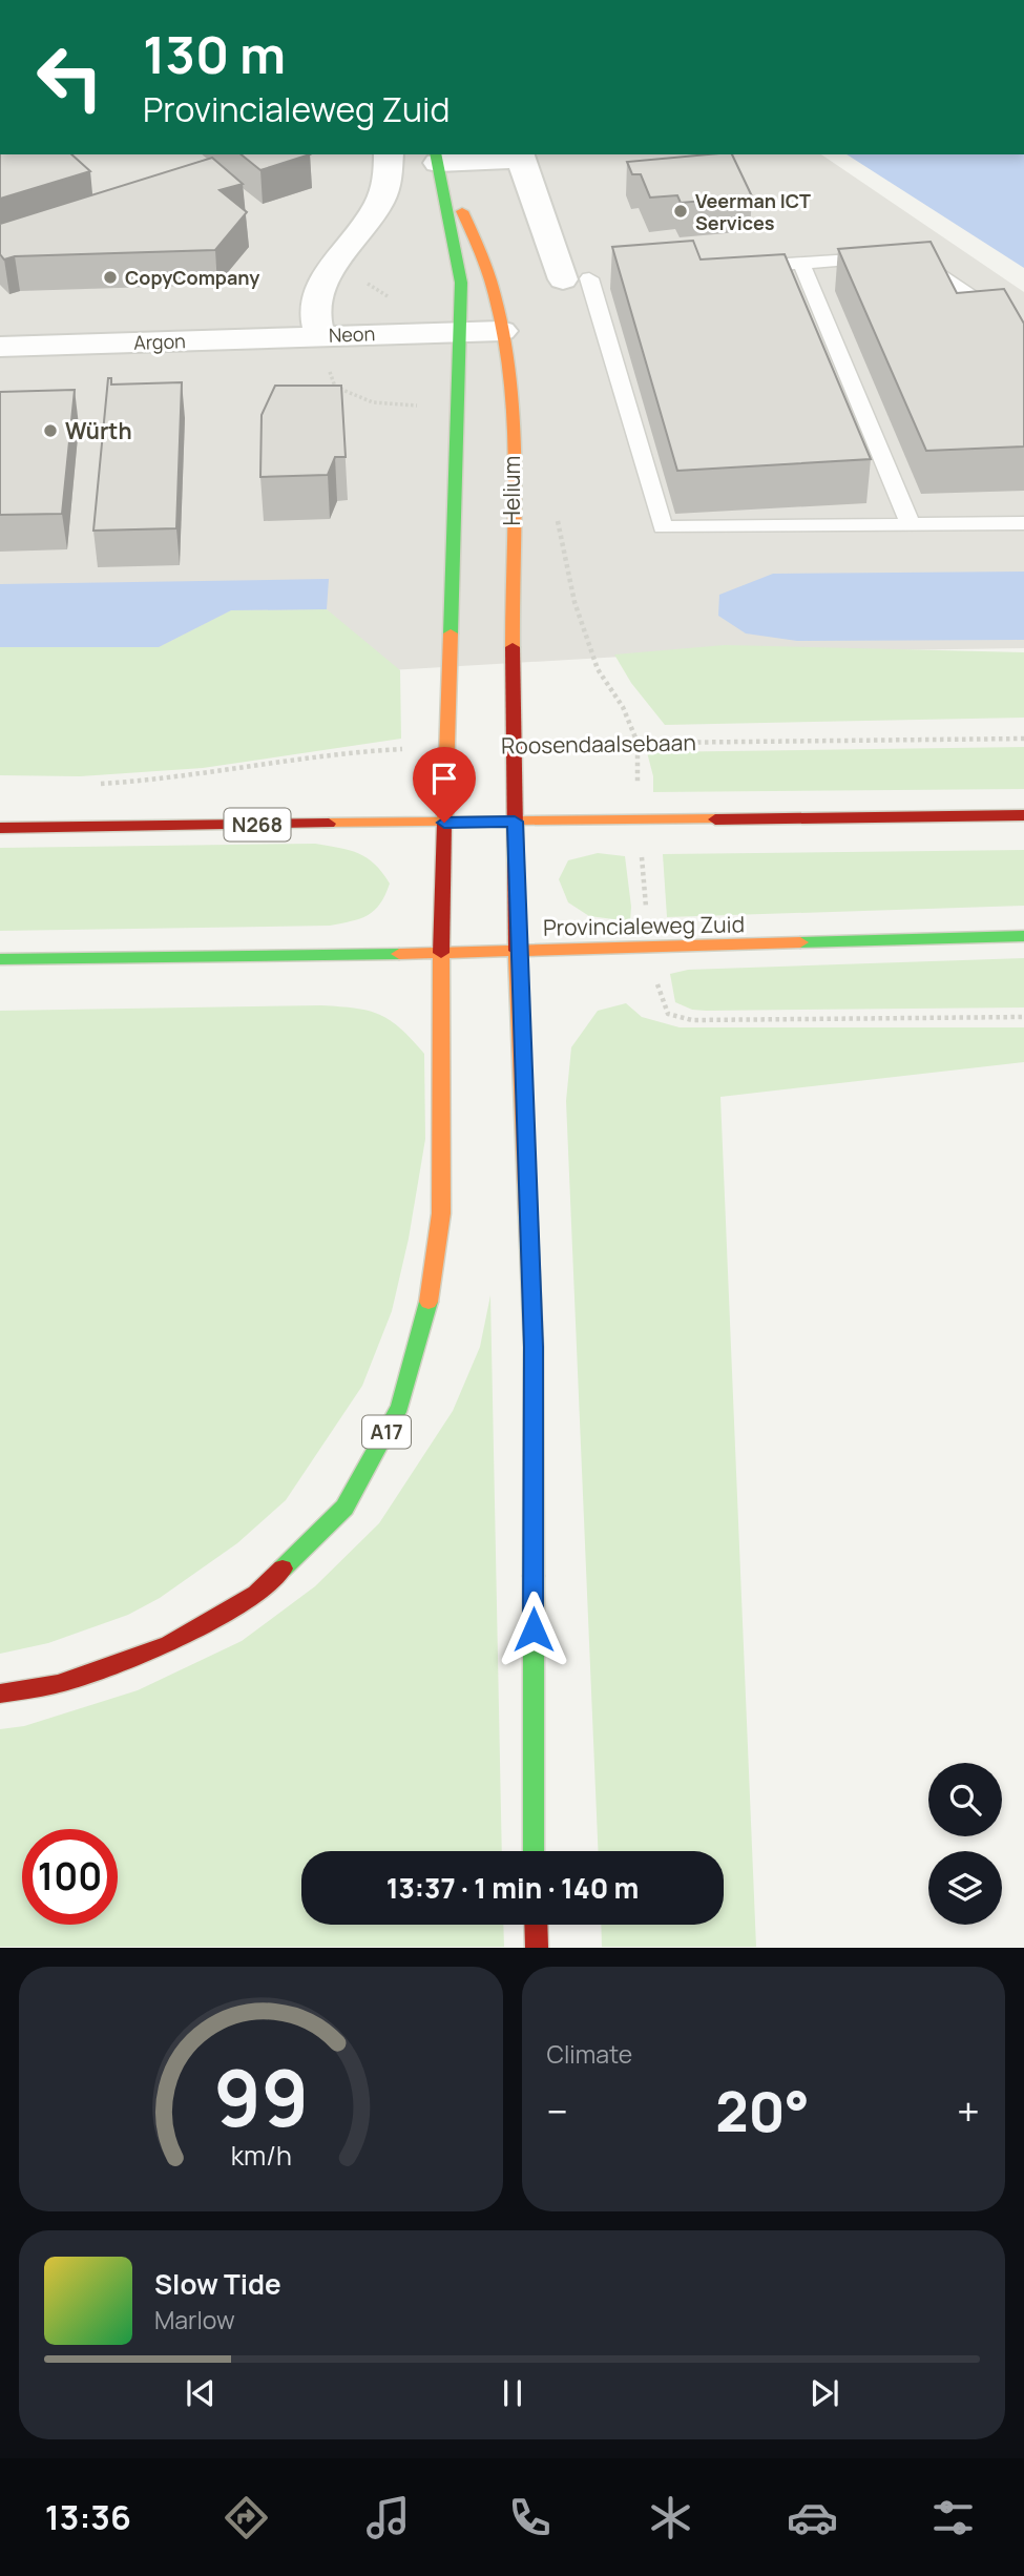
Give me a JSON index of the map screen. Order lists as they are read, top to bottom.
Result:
{
  "streets": {
    "main road": [
      "Helium",
      "N268",
      "Provincialeweg Zuid",
      "A17"
    ],
    "street": ["Neon", "Argon"],
    "path": ["Roosendaalsebaan"]
  },
  "crossings": [
    ["Neon", "Argon"],
    ["Neon", "Helium"],
    ["Helium", "Roosendaalsebaan"],
    ["Helium", "N268"],
    ["Helium", "Provincialeweg Zuid"],
    ["Provincialeweg Zuid", "A17"]
  ],
  "places": ["Veerman ICT Services", "CopyCompany", "Würth"],
  "page": {
    "turn": ["130 m", "Provincialeweg Zuid"],
    "limit": "100",
    "trip": "13:37 · 1 min · 140 m",
    "tile": "Climate",
    "heat": ["−", "20°", "+"],
    "song": ["Slow Tide", "Marlow"],
    "tabs": "13:36",
    "gauge": ["99", "km/h"]
  }
}
